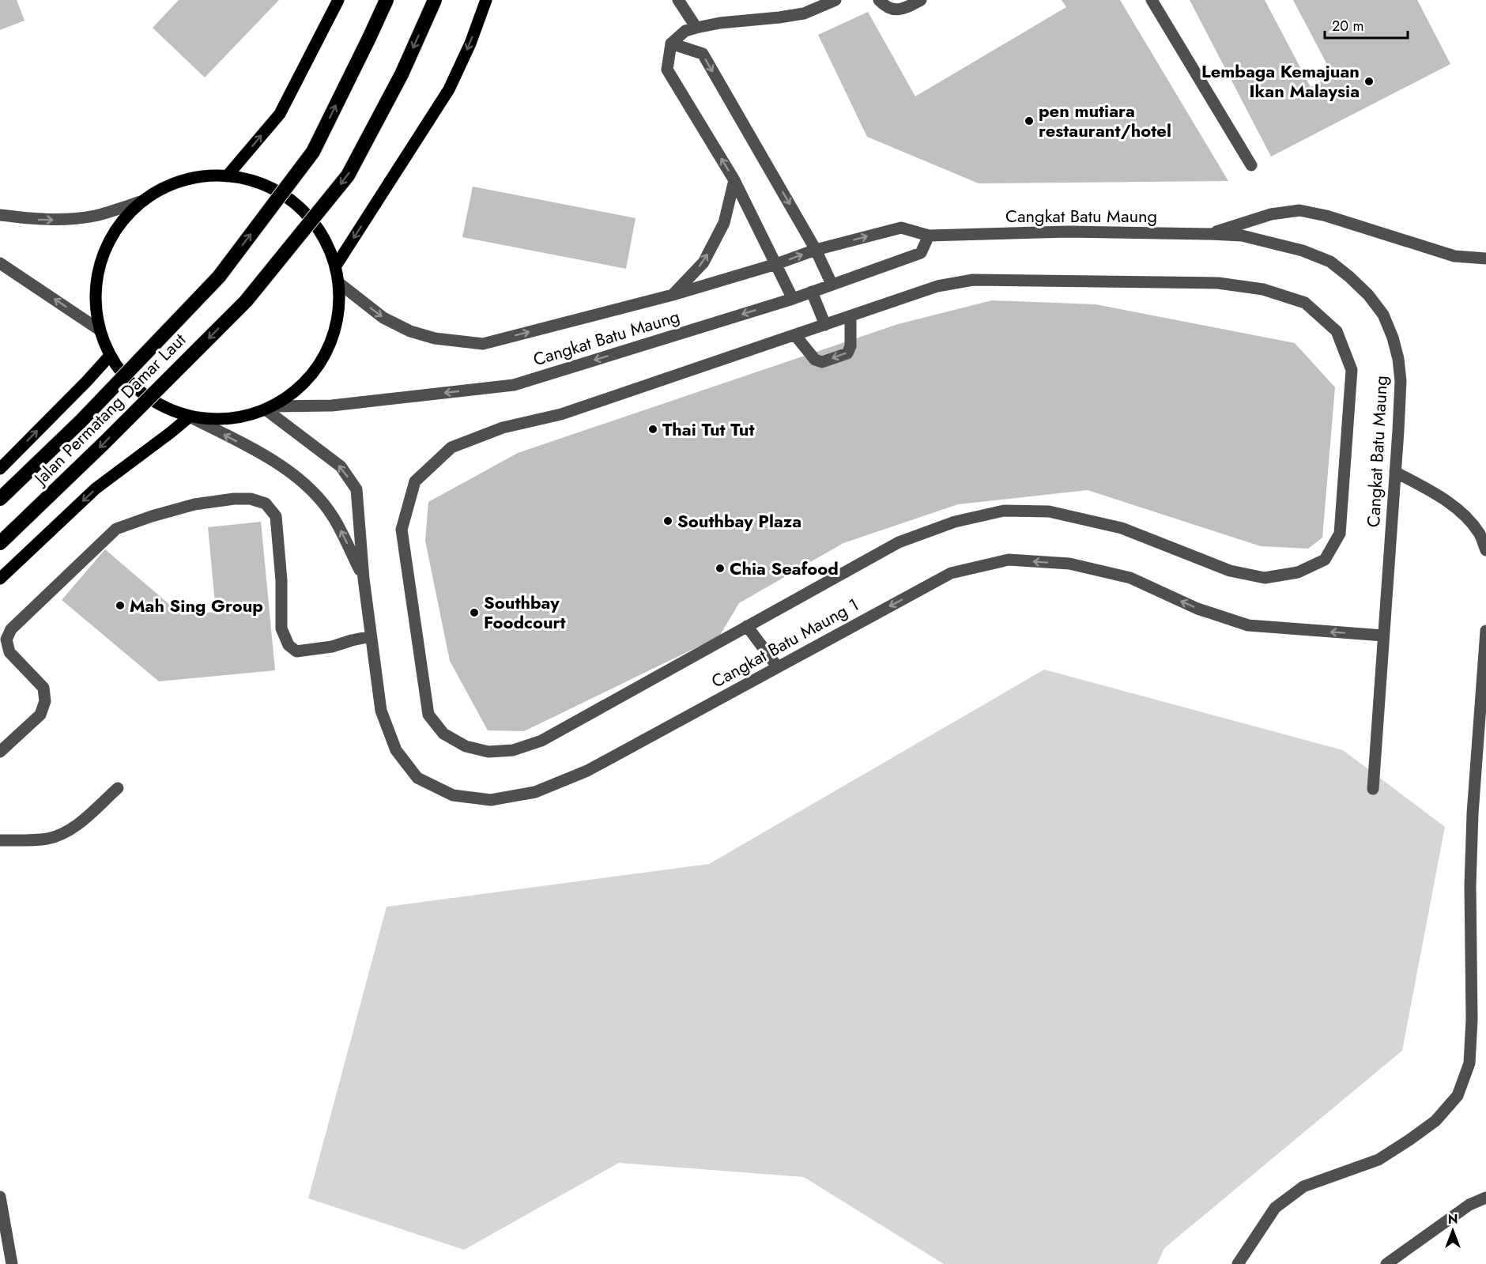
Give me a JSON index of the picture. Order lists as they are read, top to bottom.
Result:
{
  "streets": {
    "highway": ["Jalan Permatang Damar Laut"],
    "street": ["Cangkat Batu Maung", "Cangkat Batu Maung 1"]
  },
  "crossings": [
    ["Cangkat Batu Maung", "Cangkat Batu Maung 1"]
  ],
  "one_way": ["Cangkat Batu Maung 1"],
  "places": [
    "Lembaga Kemajuan Ikan Malaysia",
    "pen mutiara restaurant/hotel",
    "Thai Tut Tut",
    "Southbay Plaza",
    "Chia Seafood",
    "Mah Sing Group",
    "Southbay Foodcourt"
  ],
  "scale_bar": "20 m",
  "north": "top"
}
